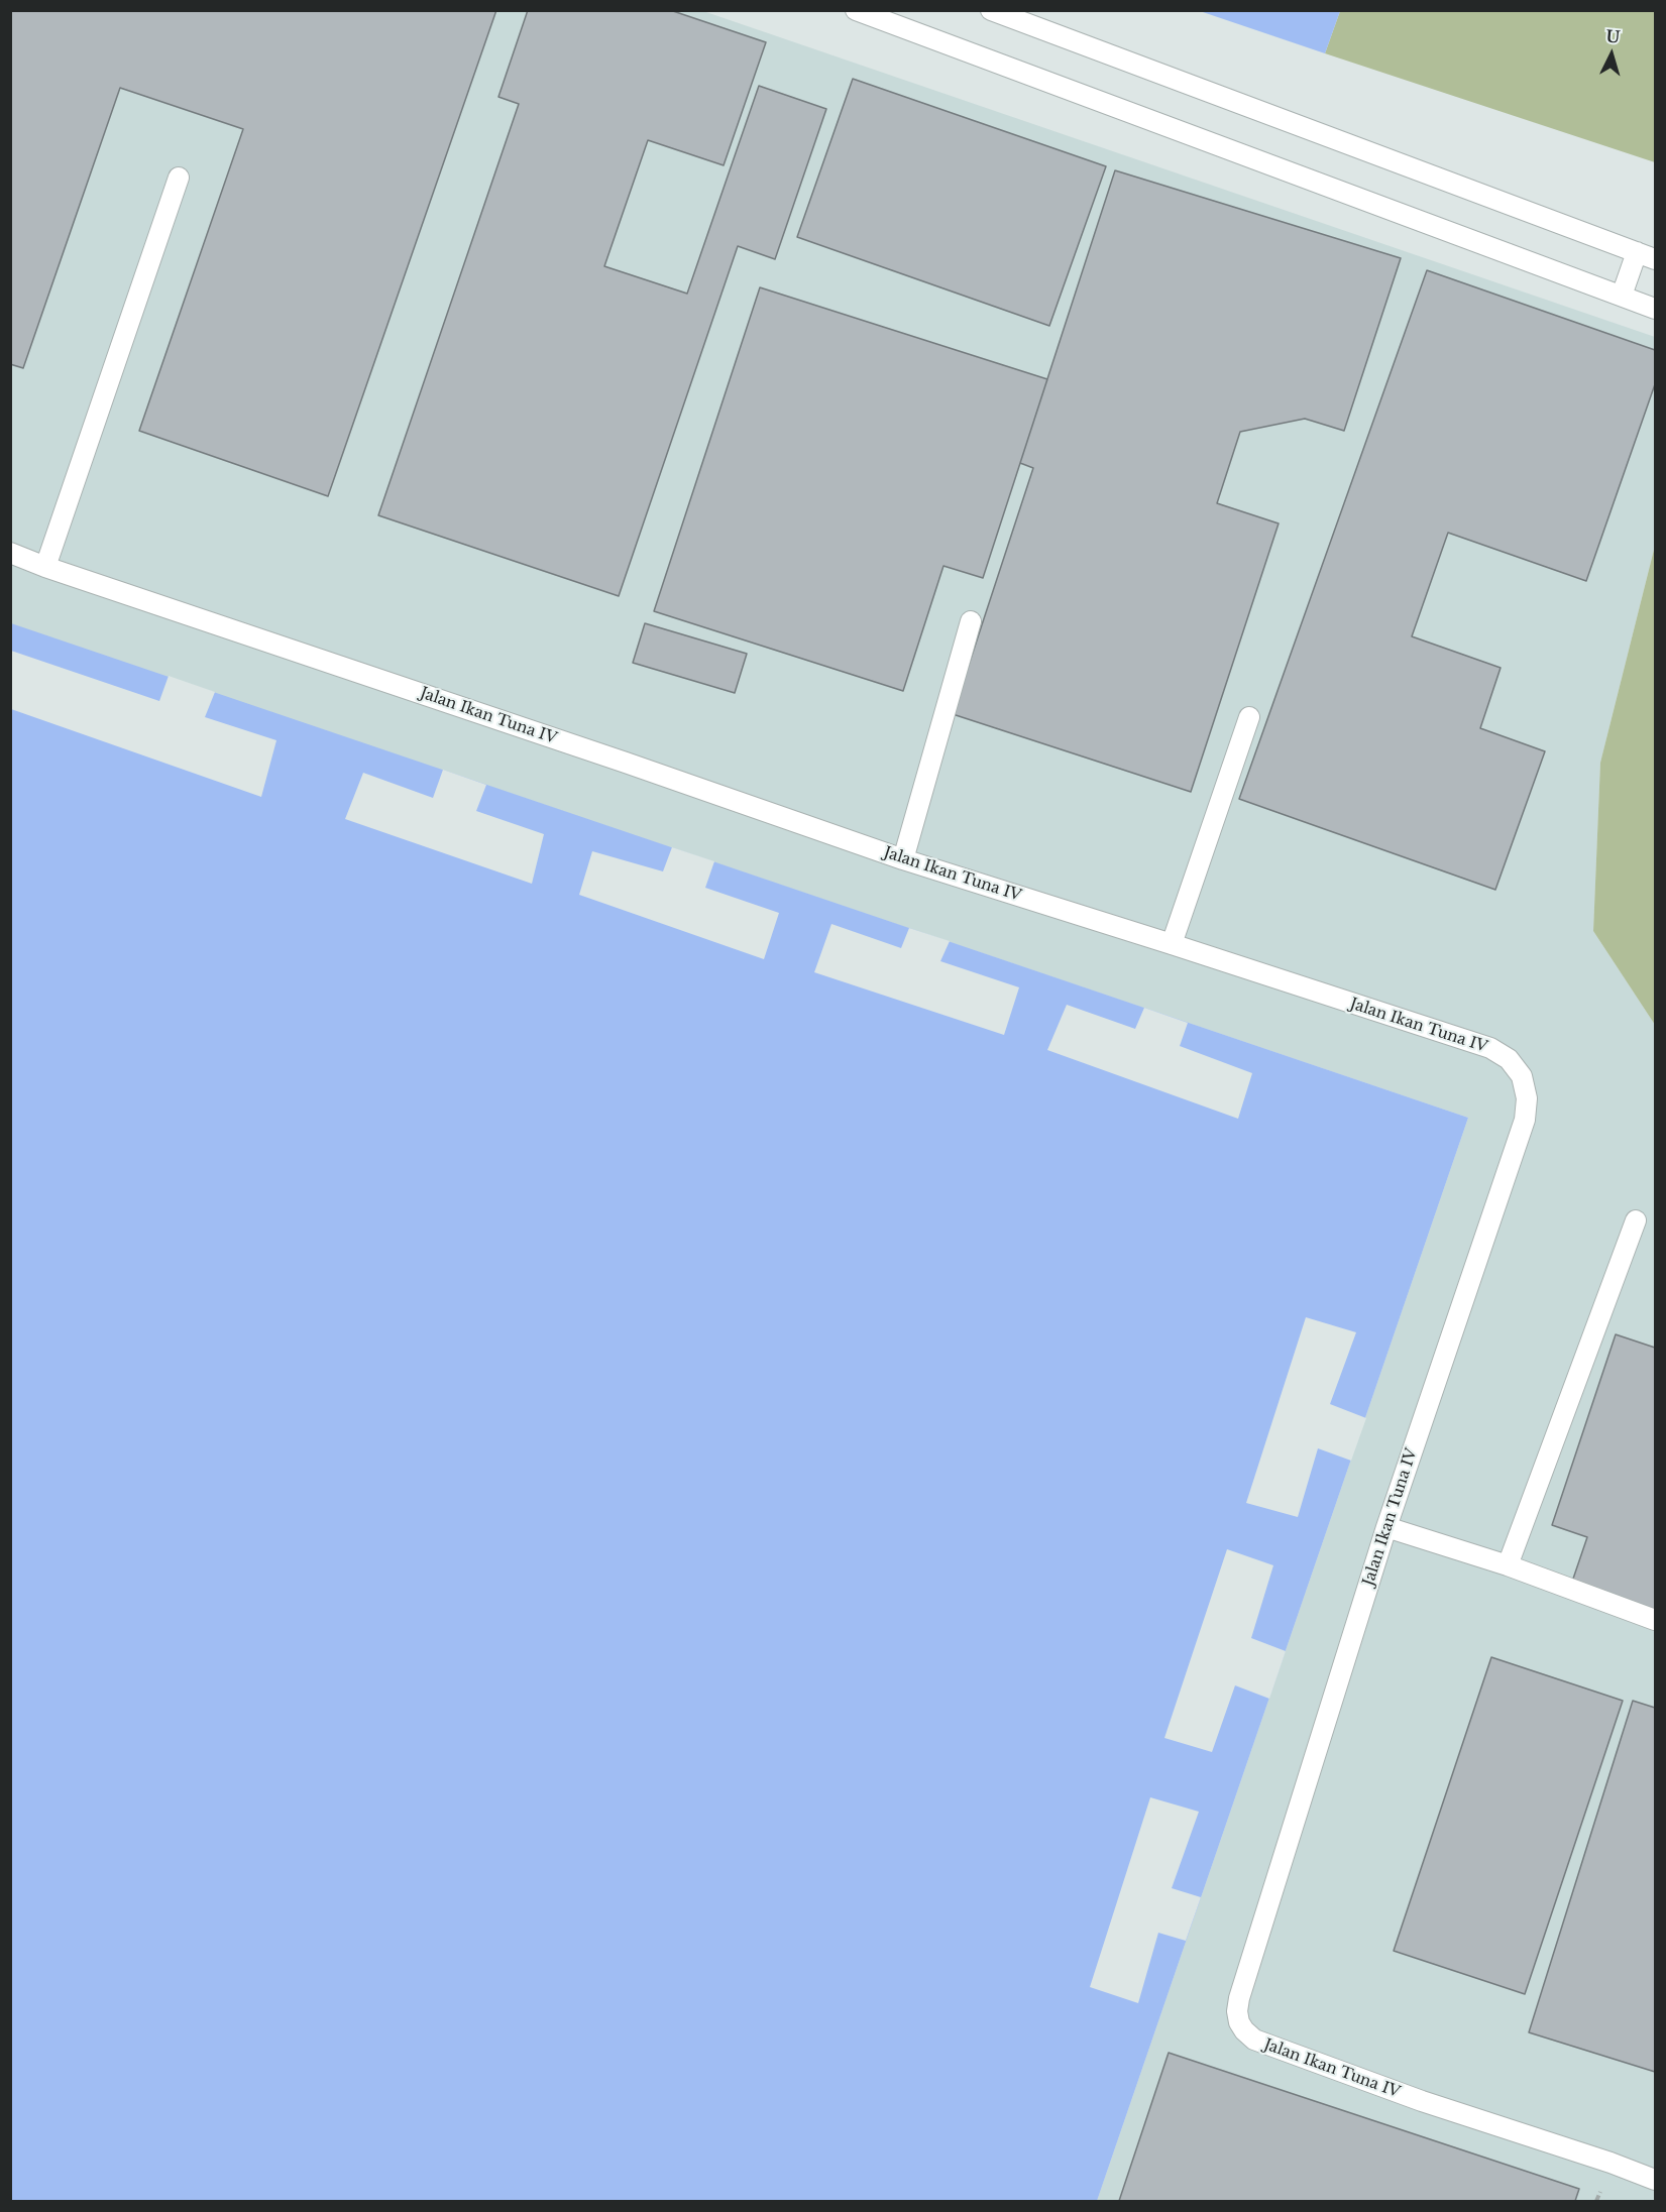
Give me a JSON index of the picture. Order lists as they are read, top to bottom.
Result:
{
  "streets": {
    "lane": ["Jalan Ikan Tuna IV"]
  },
  "north": "top"
}
